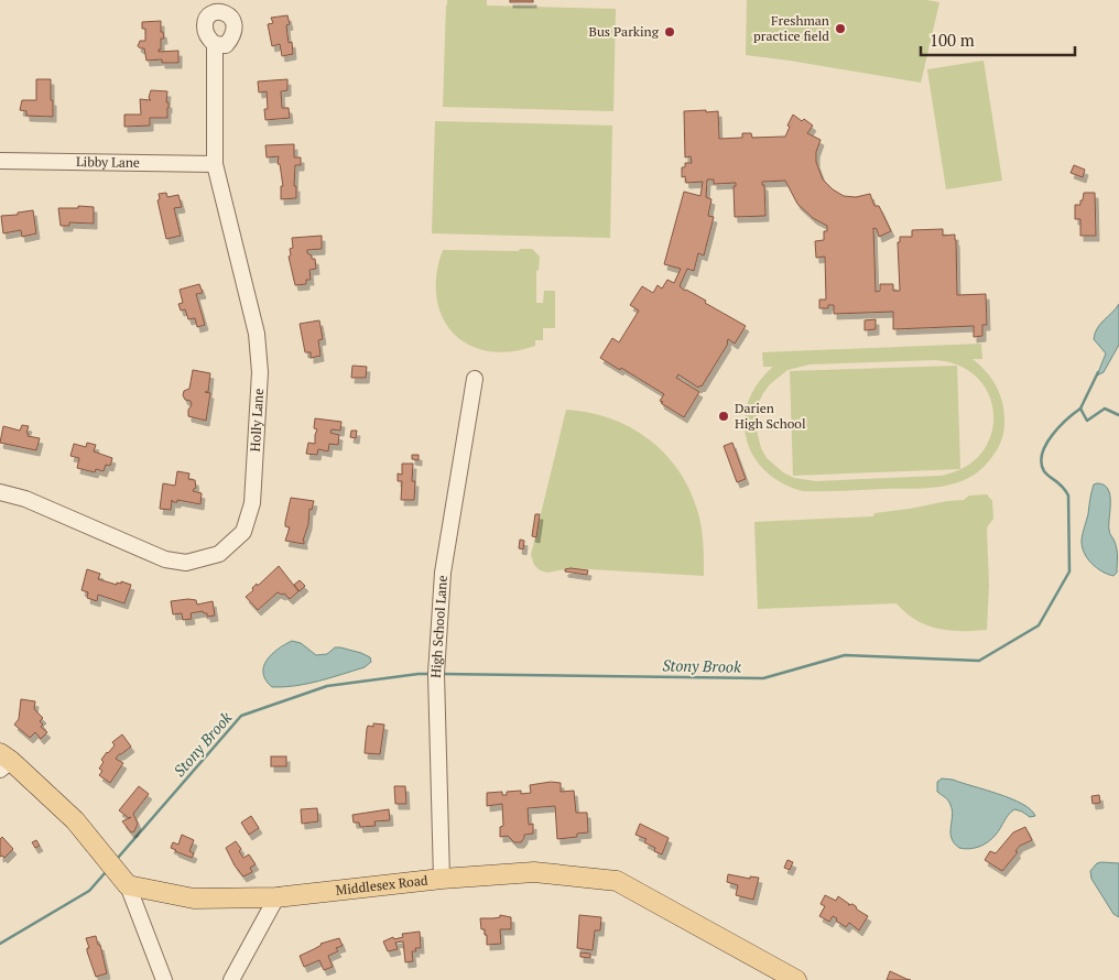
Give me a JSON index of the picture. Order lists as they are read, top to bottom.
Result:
{
  "streets": {
    "main road": ["Middlesex Road"],
    "street": ["Libby Lane", "Holly Lane", "High School Lane"]
  },
  "crossings": [
    ["Libby Lane", "Holly Lane"],
    ["High School Lane", "Middlesex Road"]
  ],
  "water": ["Stony Brook"],
  "places": ["Freshman practice field", "Bus Parking", "Darien High School"],
  "scale_bar": "100 m"
}
